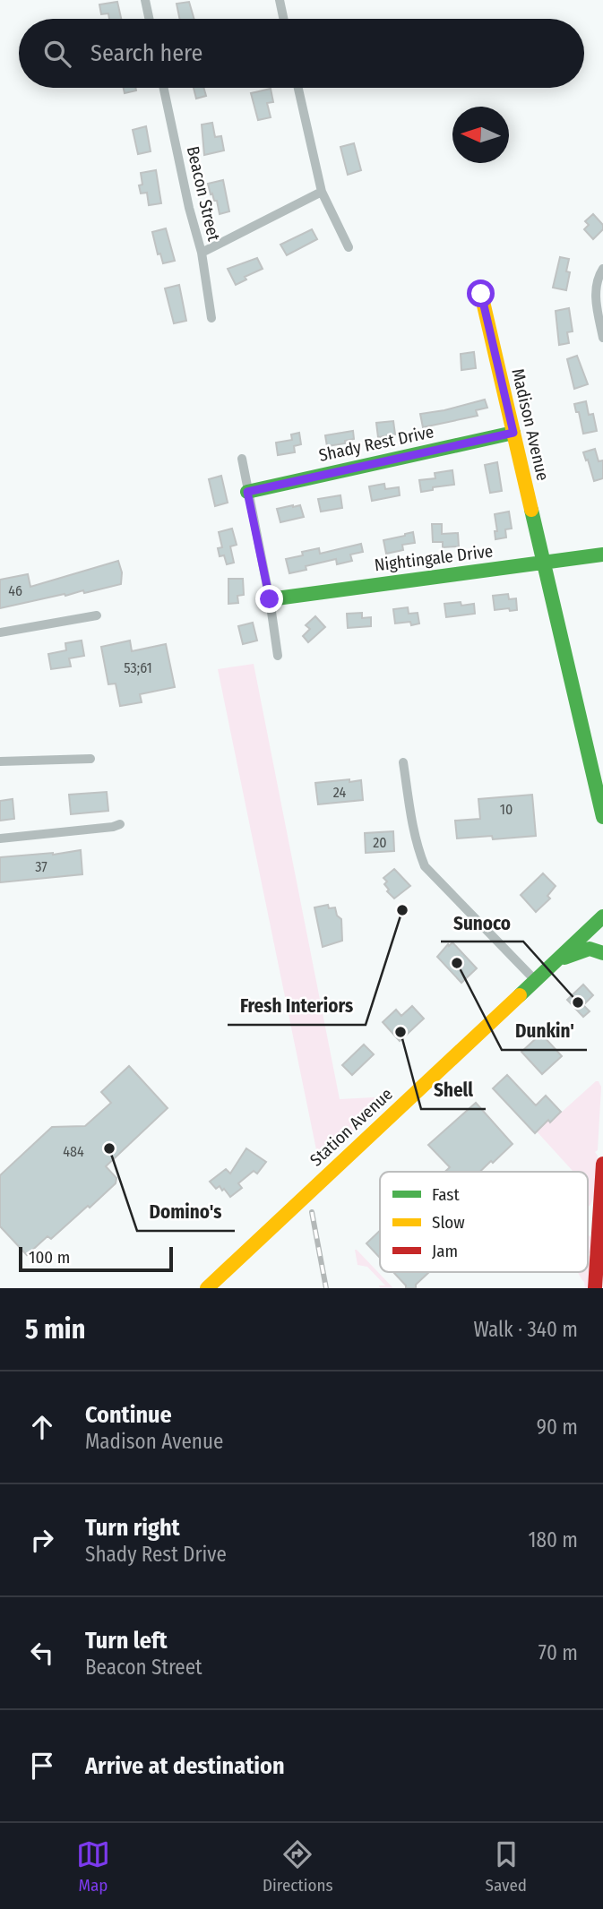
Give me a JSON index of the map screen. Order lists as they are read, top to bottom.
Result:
{
  "streets": {
    "street": [
      "Beacon Street",
      "Madison Avenue",
      "Shady Rest Drive",
      "Nightingale Drive",
      "Station Avenue"
    ]
  },
  "crossings": [
    ["Madison Avenue", "Shady Rest Drive"],
    ["Madison Avenue", "Nightingale Drive"]
  ],
  "places": [
    "Fresh Interiors",
    "Dunkin'",
    "Sunoco",
    "Shell",
    "Domino's"
  ],
  "house_numbers": [
    "46",
    "53;61",
    "24",
    "10",
    "20",
    "37",
    "484"
  ],
  "legend": ["Fast", "Slow", "Jam"],
  "scale_bar": "100 m",
  "north": "left",
  "page": {
    "search": "Search here",
    "scale": "100 m",
    "heading": ["5 min", "Walk · 340 m"],
    "list": [
      ["Continue", "Madison Avenue", "90 m"],
      ["Turn right", "Shady Rest Drive", "180 m"],
      ["Turn left", "Beacon Street", "70 m"],
      "Arrive at destination"
    ],
    "nav": ["Map", "Directions", "Saved"]
  }
}
